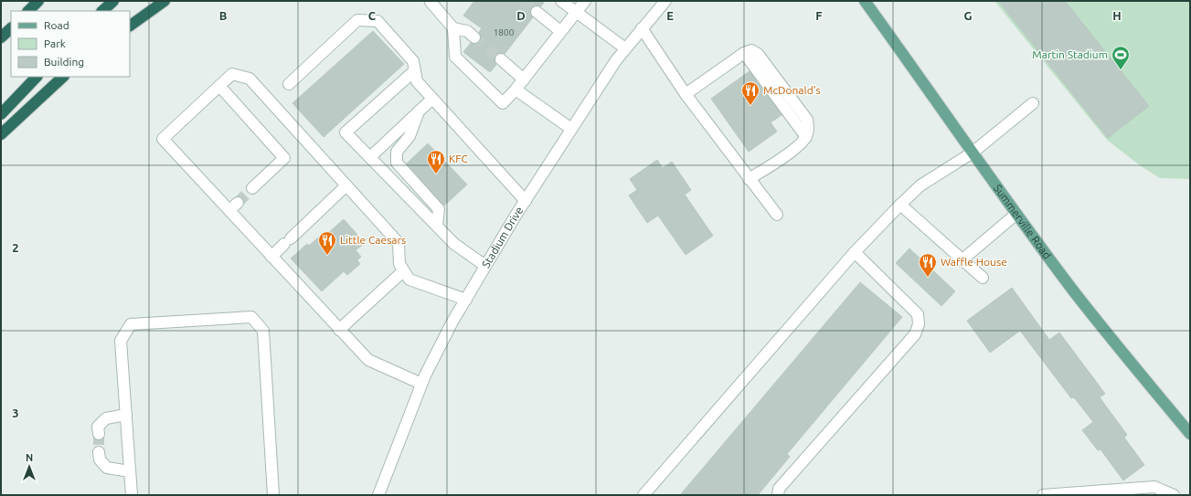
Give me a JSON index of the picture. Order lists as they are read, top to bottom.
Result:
{
  "streets": {
    "main road": ["Summerville Road"],
    "street": ["Stadium Drive"]
  },
  "places": {
    "sports": ["Martin Stadium"],
    "restaurant": [
      "McDonald's",
      "KFC",
      "Little Caesars",
      "Waffle House"
    ]
  },
  "house_numbers": ["1800"],
  "legend": ["Road", "Park", "Building"],
  "north": "top",
  "grid": {
    "columns": [
      "B",
      "C",
      "D",
      "E",
      "F",
      "G",
      "H"
    ],
    "rows": ["2", "3"]
  }
}
